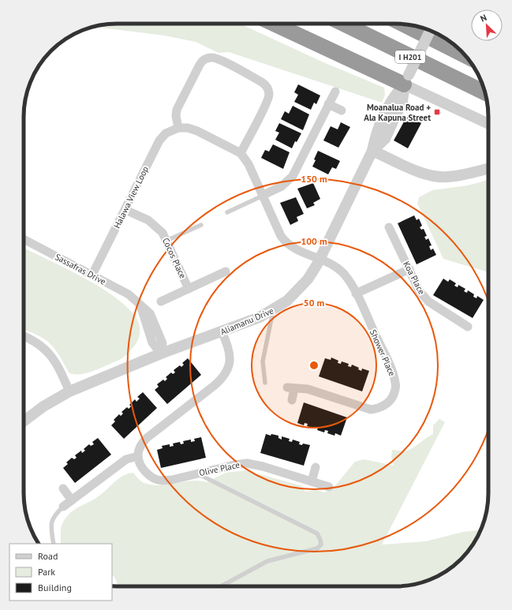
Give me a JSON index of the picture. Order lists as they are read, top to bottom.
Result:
{
  "streets": {
    "highway": ["I H201"],
    "street": [
      "Halawa View Loop",
      "Cocos Place",
      "Sassafras Drive",
      "Koa Place",
      "Aliamanu Drive",
      "Shower Place",
      "Olive Place"
    ]
  },
  "crossings": [
    ["Halawa View Loop", "Cocos Place"],
    ["Halawa View Loop", "Sassafras Drive"],
    ["Sassafras Drive", "Aliamanu Drive"],
    ["Aliamanu Drive", "Shower Place"]
  ],
  "places": {
    "transit": ["Moanalua Road + Ala Kapuna Street"]
  },
  "legend": ["Road", "Park", "Building"],
  "north": "top left",
  "rings": ["150 m", "100 m", "50 m"]
}
